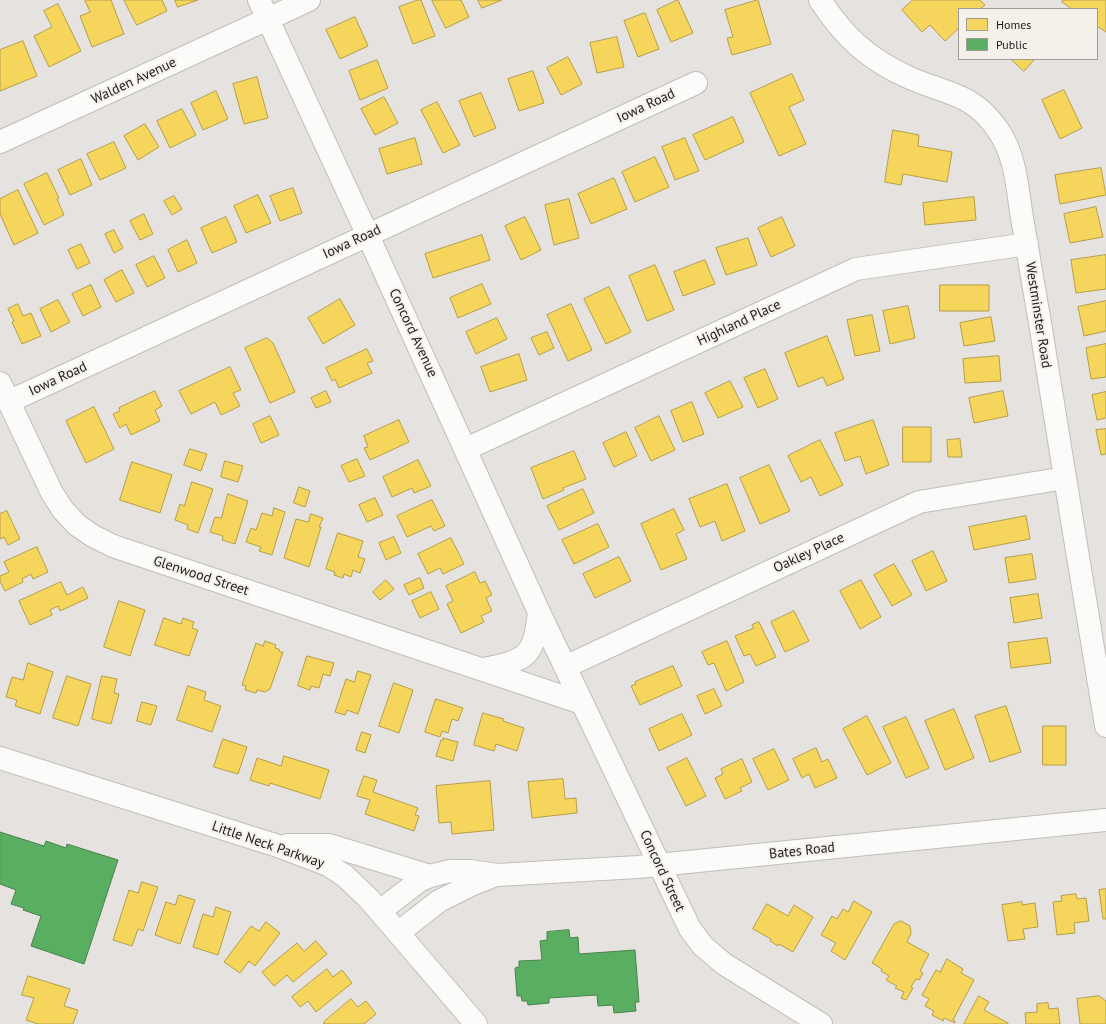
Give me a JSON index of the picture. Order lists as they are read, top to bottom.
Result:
{
  "streets": {
    "street": [
      "Walden Avenue",
      "Iowa Road",
      "Westminster Road",
      "Highland Place",
      "Concord Avenue",
      "Oakley Place",
      "Glenwood Street",
      "Little Neck Parkway",
      "Bates Road",
      "Concord Street"
    ]
  },
  "crossings": [
    ["Walden Avenue", "Concord Avenue"],
    ["Iowa Road", "Concord Avenue"],
    ["Iowa Road", "Glenwood Street"],
    ["Westminster Road", "Highland Place"],
    ["Westminster Road", "Oakley Place"],
    ["Highland Place", "Concord Avenue"],
    ["Concord Avenue", "Oakley Place"],
    ["Concord Avenue", "Concord Street"],
    ["Oakley Place", "Concord Street"],
    ["Glenwood Street", "Concord Street"],
    ["Little Neck Parkway", "Bates Road"],
    ["Bates Road", "Concord Street"]
  ],
  "legend": ["Homes", "Public"]
}
